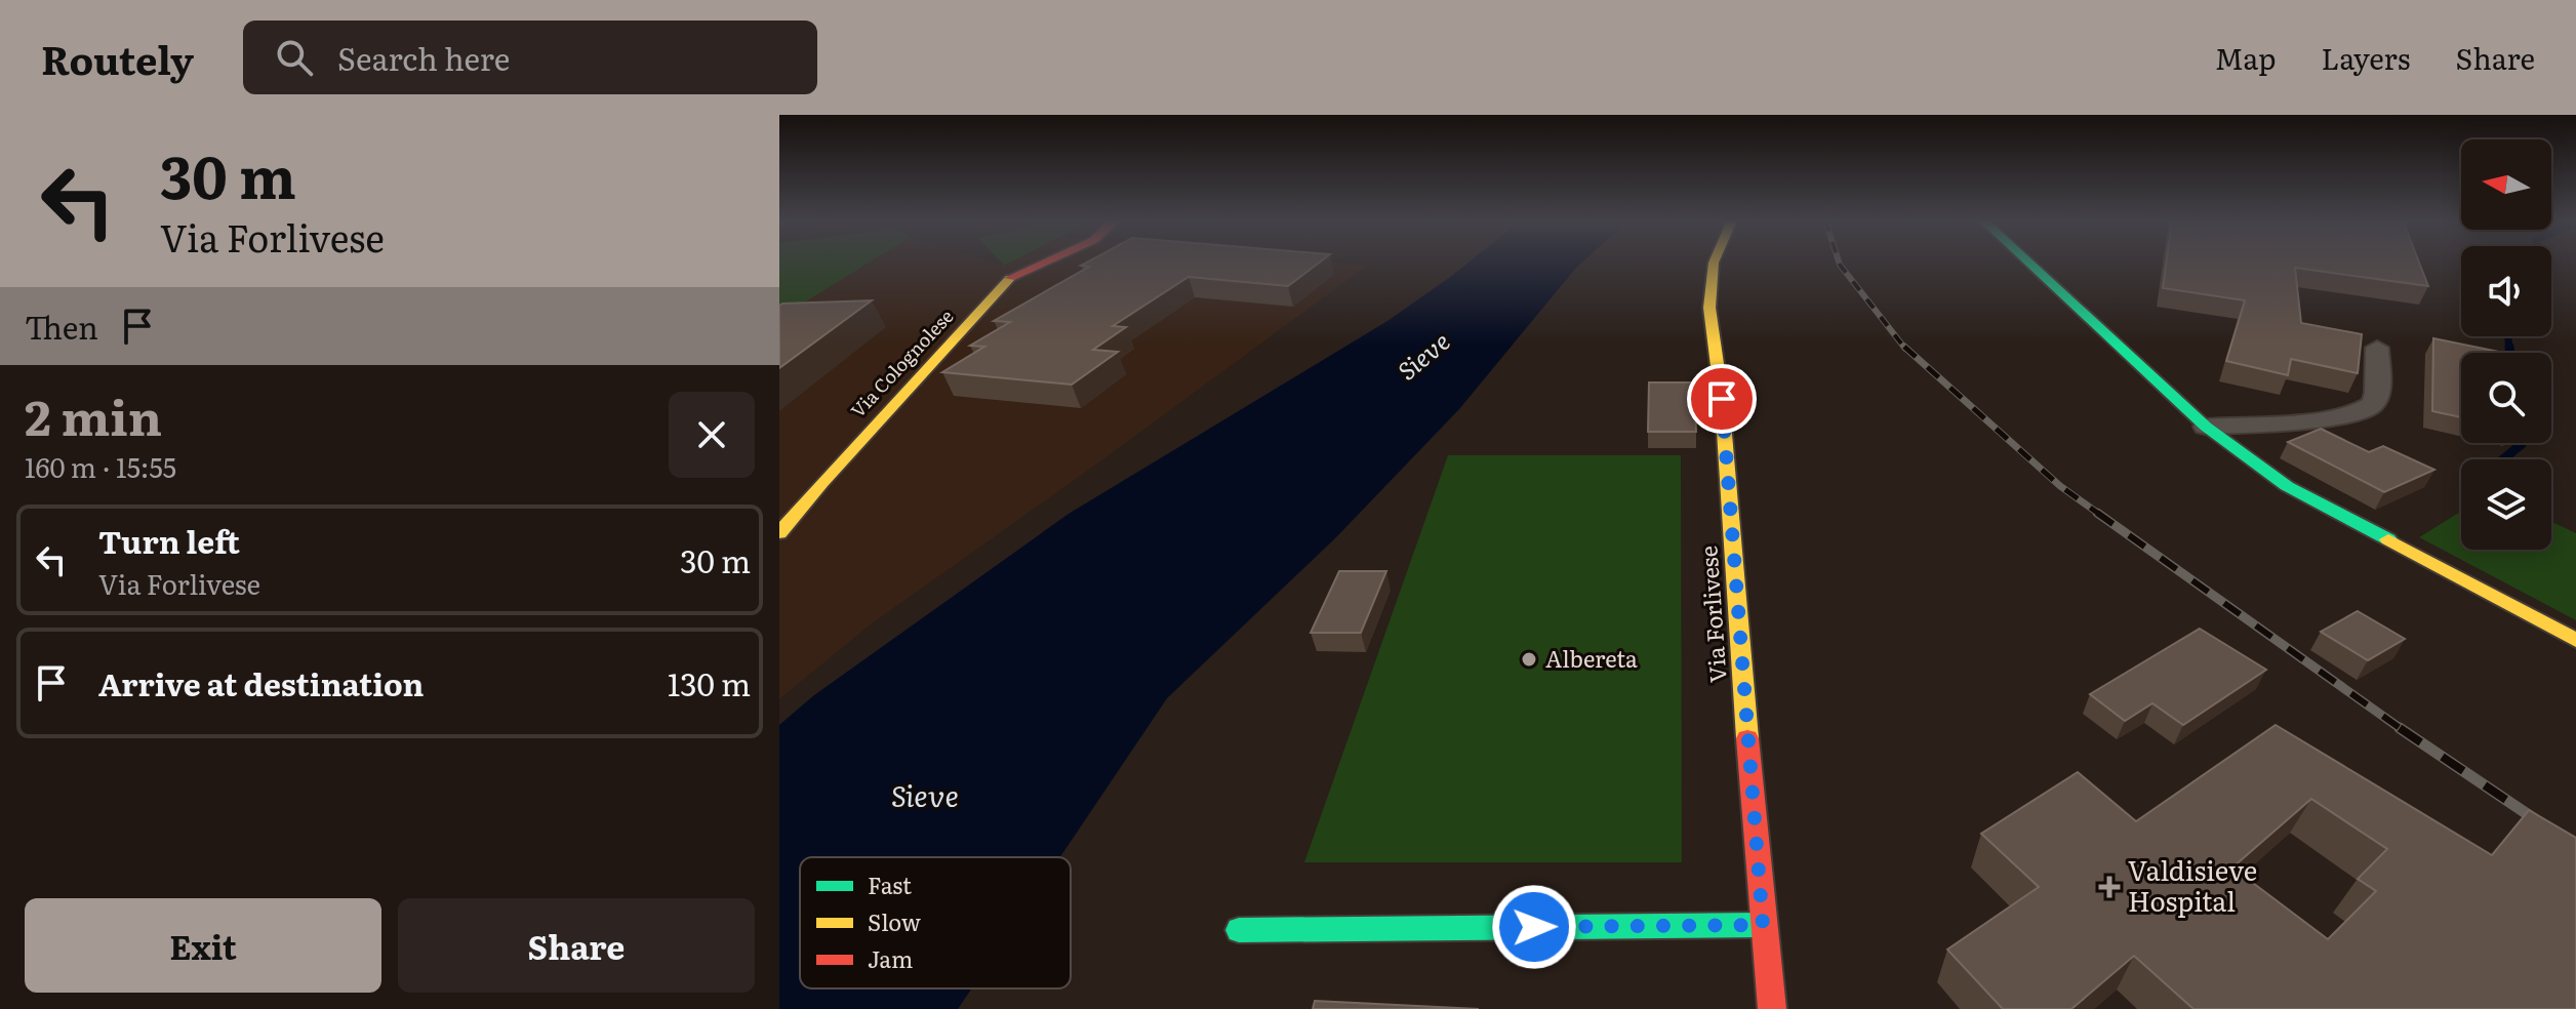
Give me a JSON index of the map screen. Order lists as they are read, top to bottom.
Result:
{
  "streets": {
    "street": ["Via Colognolese", "Via Forlivese"]
  },
  "water": ["Sieve"],
  "places": {
    "other": ["Albereta"],
    "health": ["Valdisieve Hospital"]
  },
  "legend": ["Fast", "Slow", "Jam"],
  "north": "left",
  "page": {
    "header": "Routely",
    "search": "Search here",
    "nav": ["Map", "Layers", "Share"],
    "turn": ["30 m", "Via Forlivese"],
    "then": "Then",
    "heading": ["2 min", "160 m · 15:55"],
    "list": [
      {
        "name": "Turn left",
        "note": "Via Forlivese",
        "value": "30 m"
      },
      {
        "name": "Arrive at destination",
        "value": "130 m"
      }
    ],
    "buttons": ["Exit", "Share"]
  }
}
